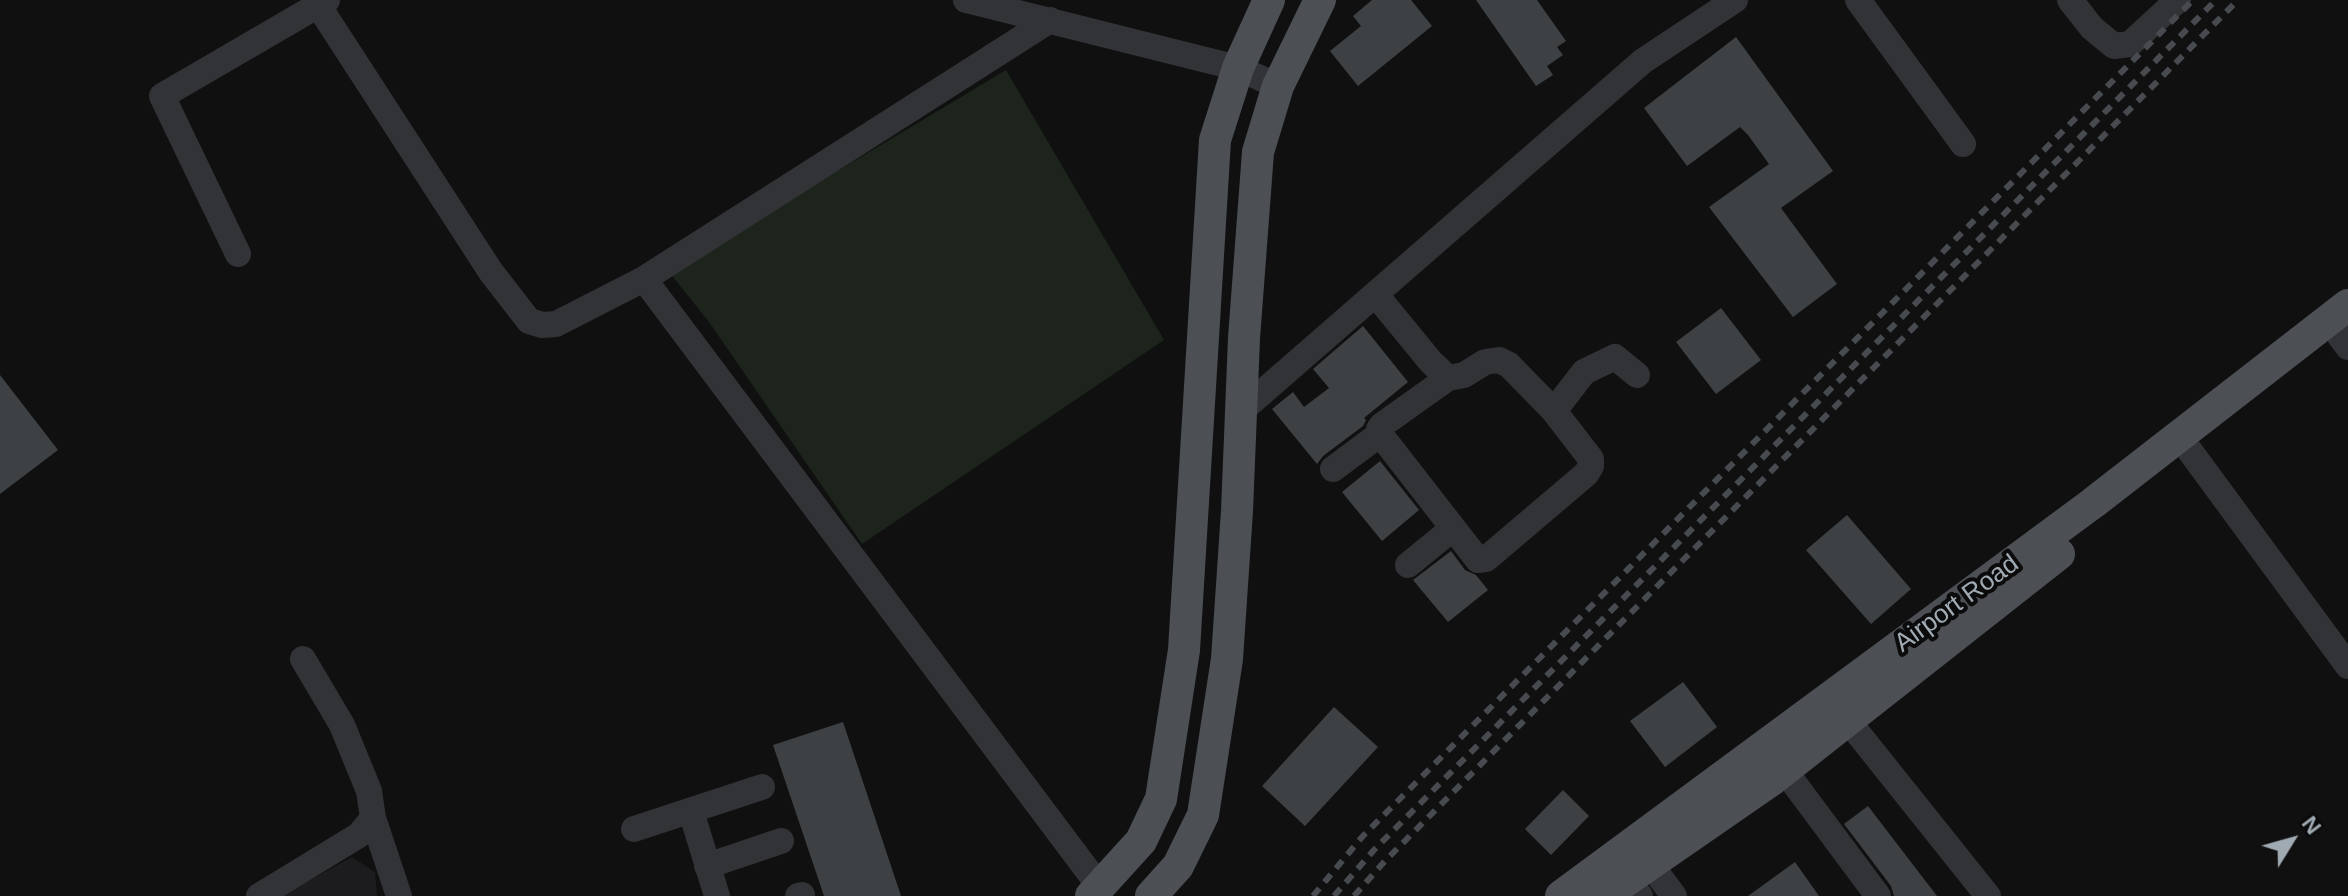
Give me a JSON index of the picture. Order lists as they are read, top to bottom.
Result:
{
  "streets": {
    "main road": ["Airport Road"]
  },
  "north": "top right"
}
